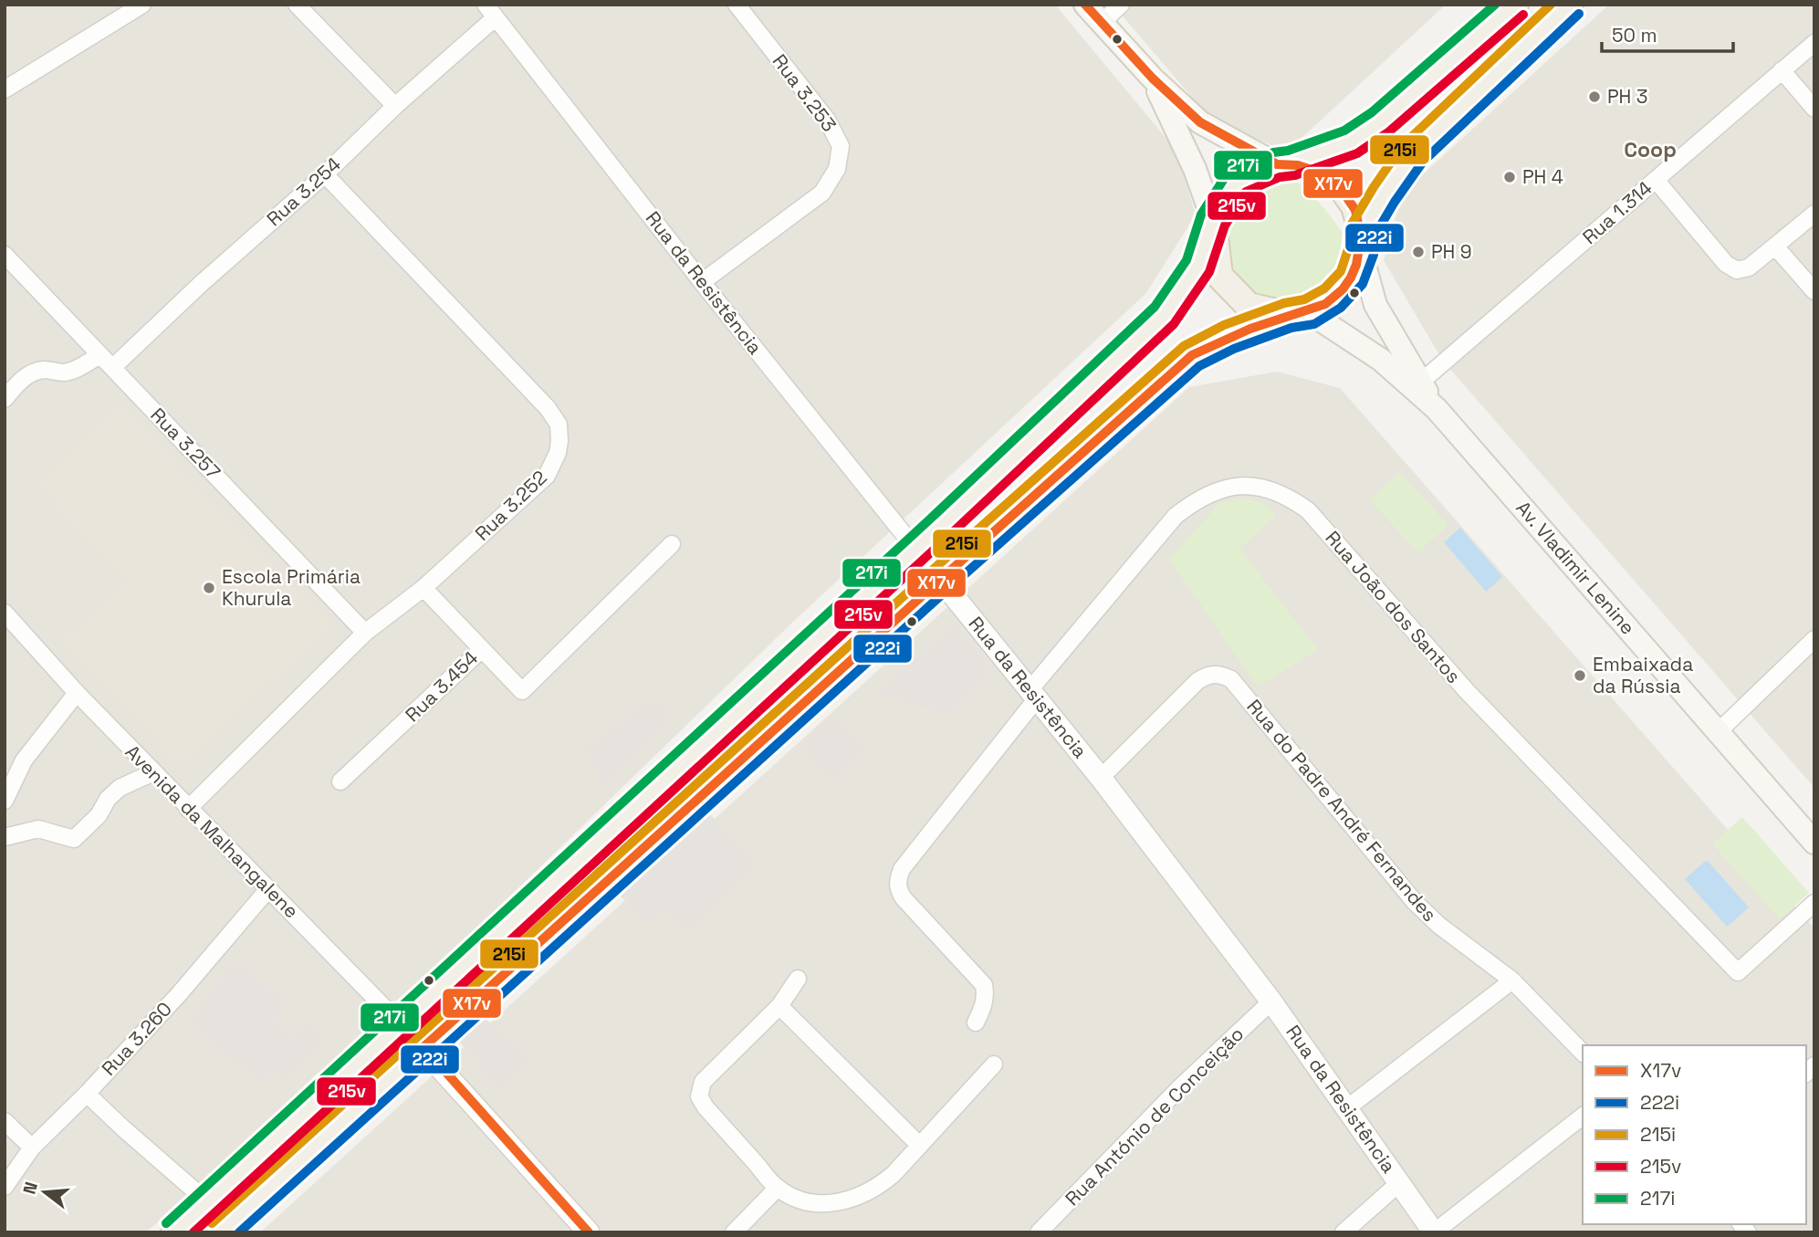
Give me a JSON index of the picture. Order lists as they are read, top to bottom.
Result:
{
  "streets": {
    "main road": ["Av. Vladimir Lenine"],
    "street": [
      "Rua 3.253",
      "Rua 3.254",
      "Rua 1.314",
      "Rua da Resistência",
      "Rua 3.257",
      "Rua 3.252",
      "Rua João dos Santos",
      "Rua 3.454",
      "Rua do Padre André Fernandes",
      "Avenida da Malhangalene",
      "Rua 3.260",
      "Rua António de Conceição"
    ]
  },
  "crossings": [
    ["Rua 3.253", "Rua da Resistência"],
    ["Rua 3.254", "Rua da Resistência"],
    ["Rua 3.254", "Rua 3.257"],
    ["Rua 3.254", "Rua 3.252"],
    ["Rua 1.314", "Av. Vladimir Lenine"],
    ["Rua da Resistência", "Rua João dos Santos"],
    ["Rua da Resistência", "Rua do Padre André Fernandes"],
    ["Rua da Resistência", "Rua António de Conceição"],
    ["Rua 3.257", "Rua 3.252"],
    ["Rua 3.252", "Rua 3.454"],
    ["Rua 3.252", "Avenida da Malhangalene"],
    ["Avenida da Malhangalene", "Rua 3.260"]
  ],
  "districts": ["Coop"],
  "places": [
    "PH 3",
    "PH 4",
    "PH 9",
    "Escola Primária Khurula",
    "Embaixada da Rússia"
  ],
  "lines": [
    "transit line X17v",
    "transit line 215i",
    "transit line 217i",
    "transit line 222i",
    "transit line 215v"
  ],
  "legend": [
    "X17v",
    "222i",
    "215i",
    "215v",
    "217i"
  ],
  "scale_bar": "50 m",
  "north": "left"
}
